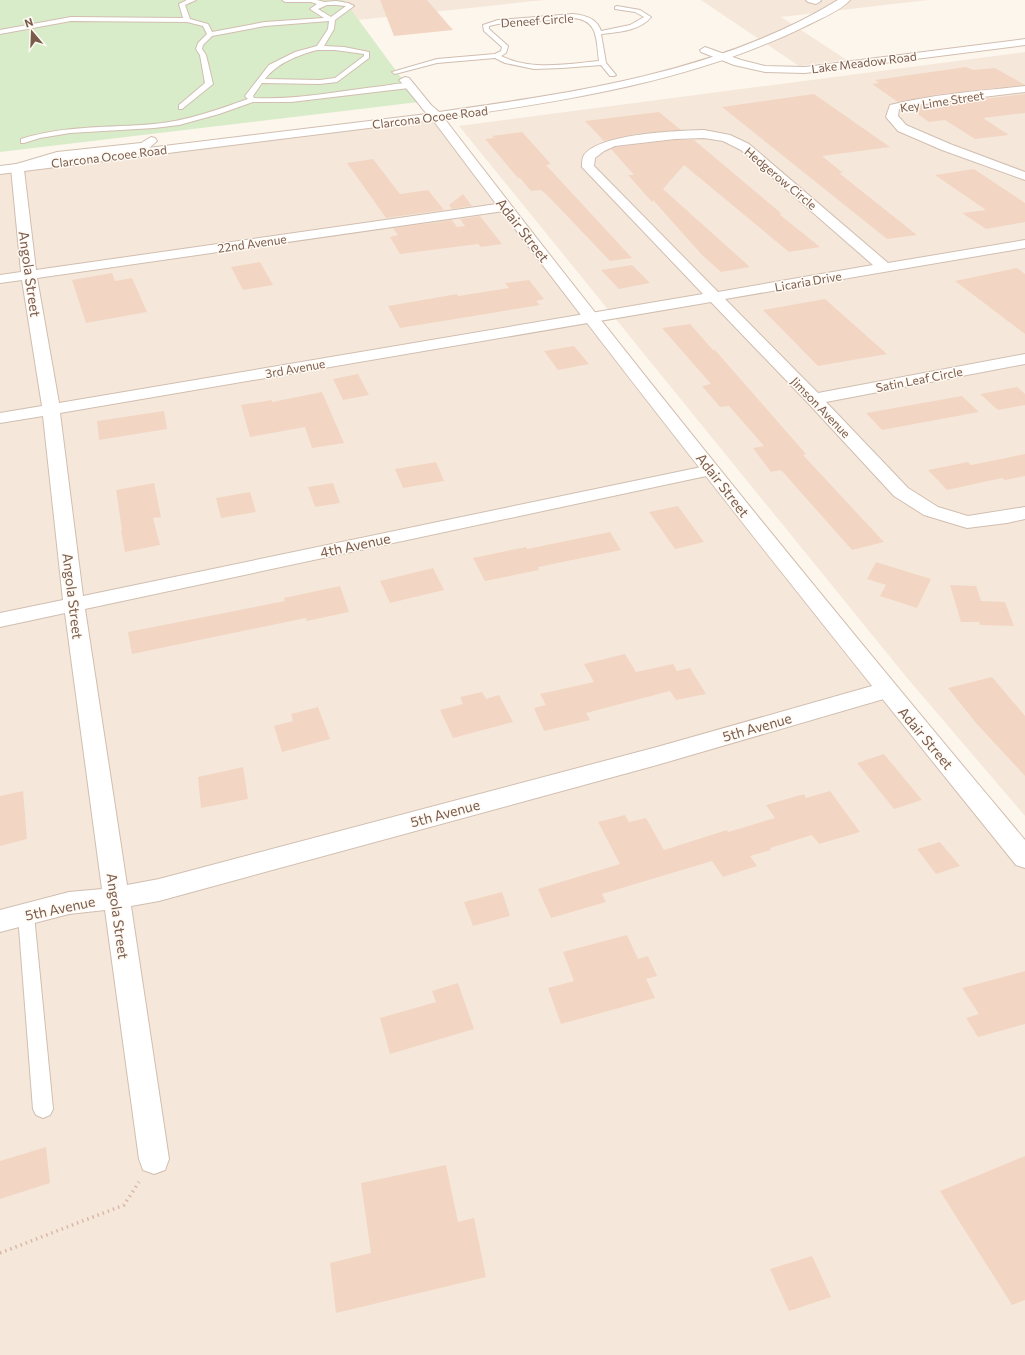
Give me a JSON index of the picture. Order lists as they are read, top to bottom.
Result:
{
  "streets": {
    "street": [
      "Lake Meadow Road",
      "Key Lime Street",
      "Clarcona Ocoee Road",
      "Hedgerow Circle",
      "Adair Street",
      "22nd Avenue",
      "Angola Street",
      "Licaria Drive",
      "3rd Avenue",
      "Satin Leaf Circle",
      "Jimson Avenue",
      "4th Avenue",
      "5th Avenue"
    ],
    "lane": ["Deneef Circle"]
  },
  "crossings": [
    ["Lake Meadow Road", "Clarcona Ocoee Road"],
    ["Clarcona Ocoee Road", "Adair Street"],
    ["Clarcona Ocoee Road", "Angola Street"],
    ["Hedgerow Circle", "Licaria Drive"],
    ["Hedgerow Circle", "Jimson Avenue"],
    ["Adair Street", "22nd Avenue"],
    ["Adair Street", "Licaria Drive"],
    ["Adair Street", "3rd Avenue"],
    ["Adair Street", "4th Avenue"],
    ["Adair Street", "5th Avenue"],
    ["22nd Avenue", "Angola Street"],
    ["Angola Street", "3rd Avenue"],
    ["Angola Street", "4th Avenue"],
    ["Angola Street", "5th Avenue"],
    ["Licaria Drive", "3rd Avenue"],
    ["Licaria Drive", "Jimson Avenue"],
    ["Satin Leaf Circle", "Jimson Avenue"]
  ],
  "north": "top"
}
